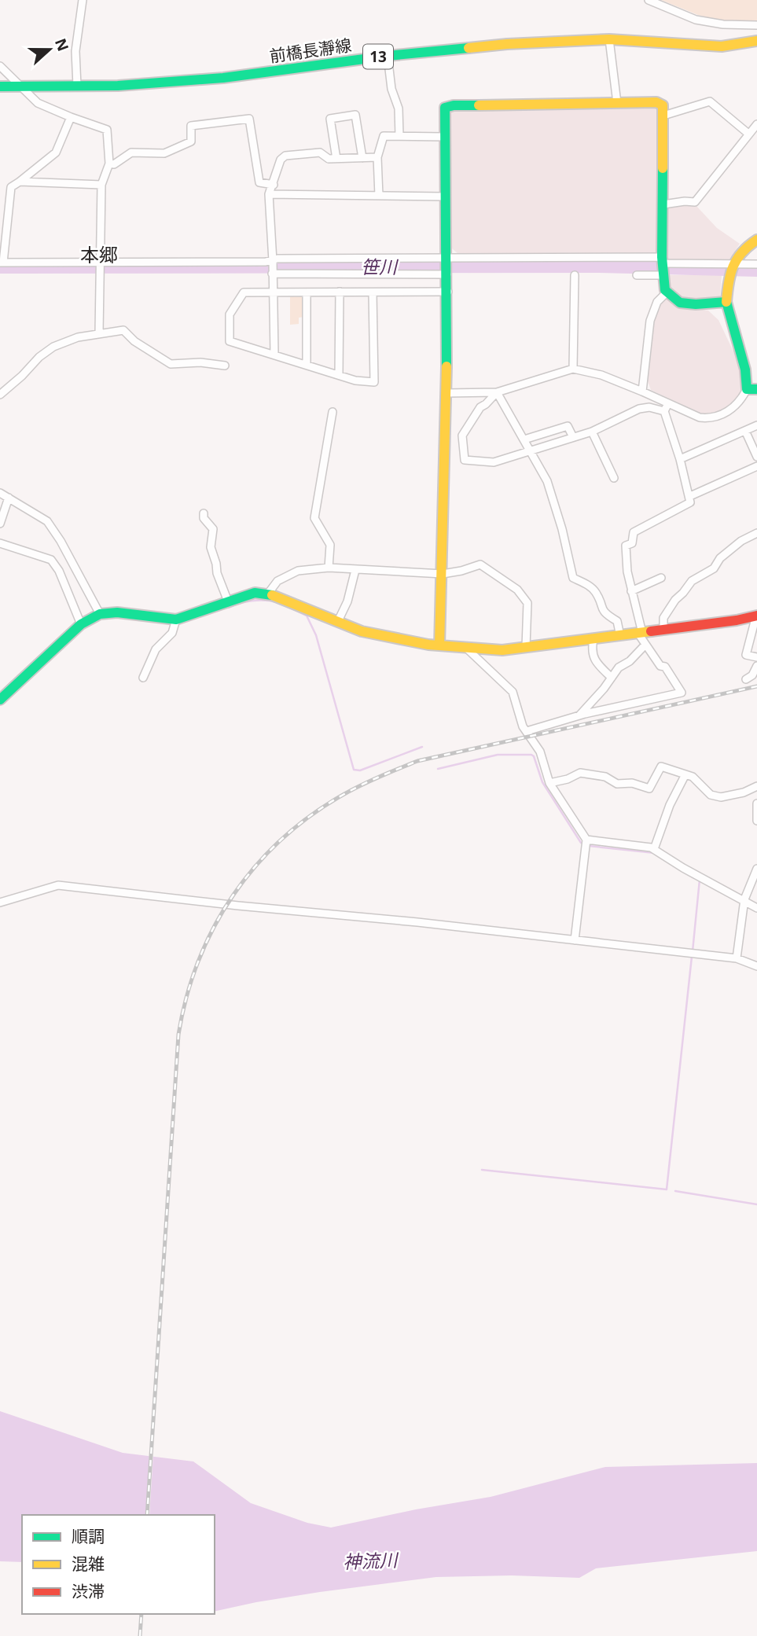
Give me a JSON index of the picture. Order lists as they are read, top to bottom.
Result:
{
  "streets": {
    "street": ["前橋長瀞線", "13"]
  },
  "districts": ["本郷"],
  "water": ["笹川", "神流川"],
  "legend": ["順調", "混雑", "渋滞"],
  "north": "right"
}
